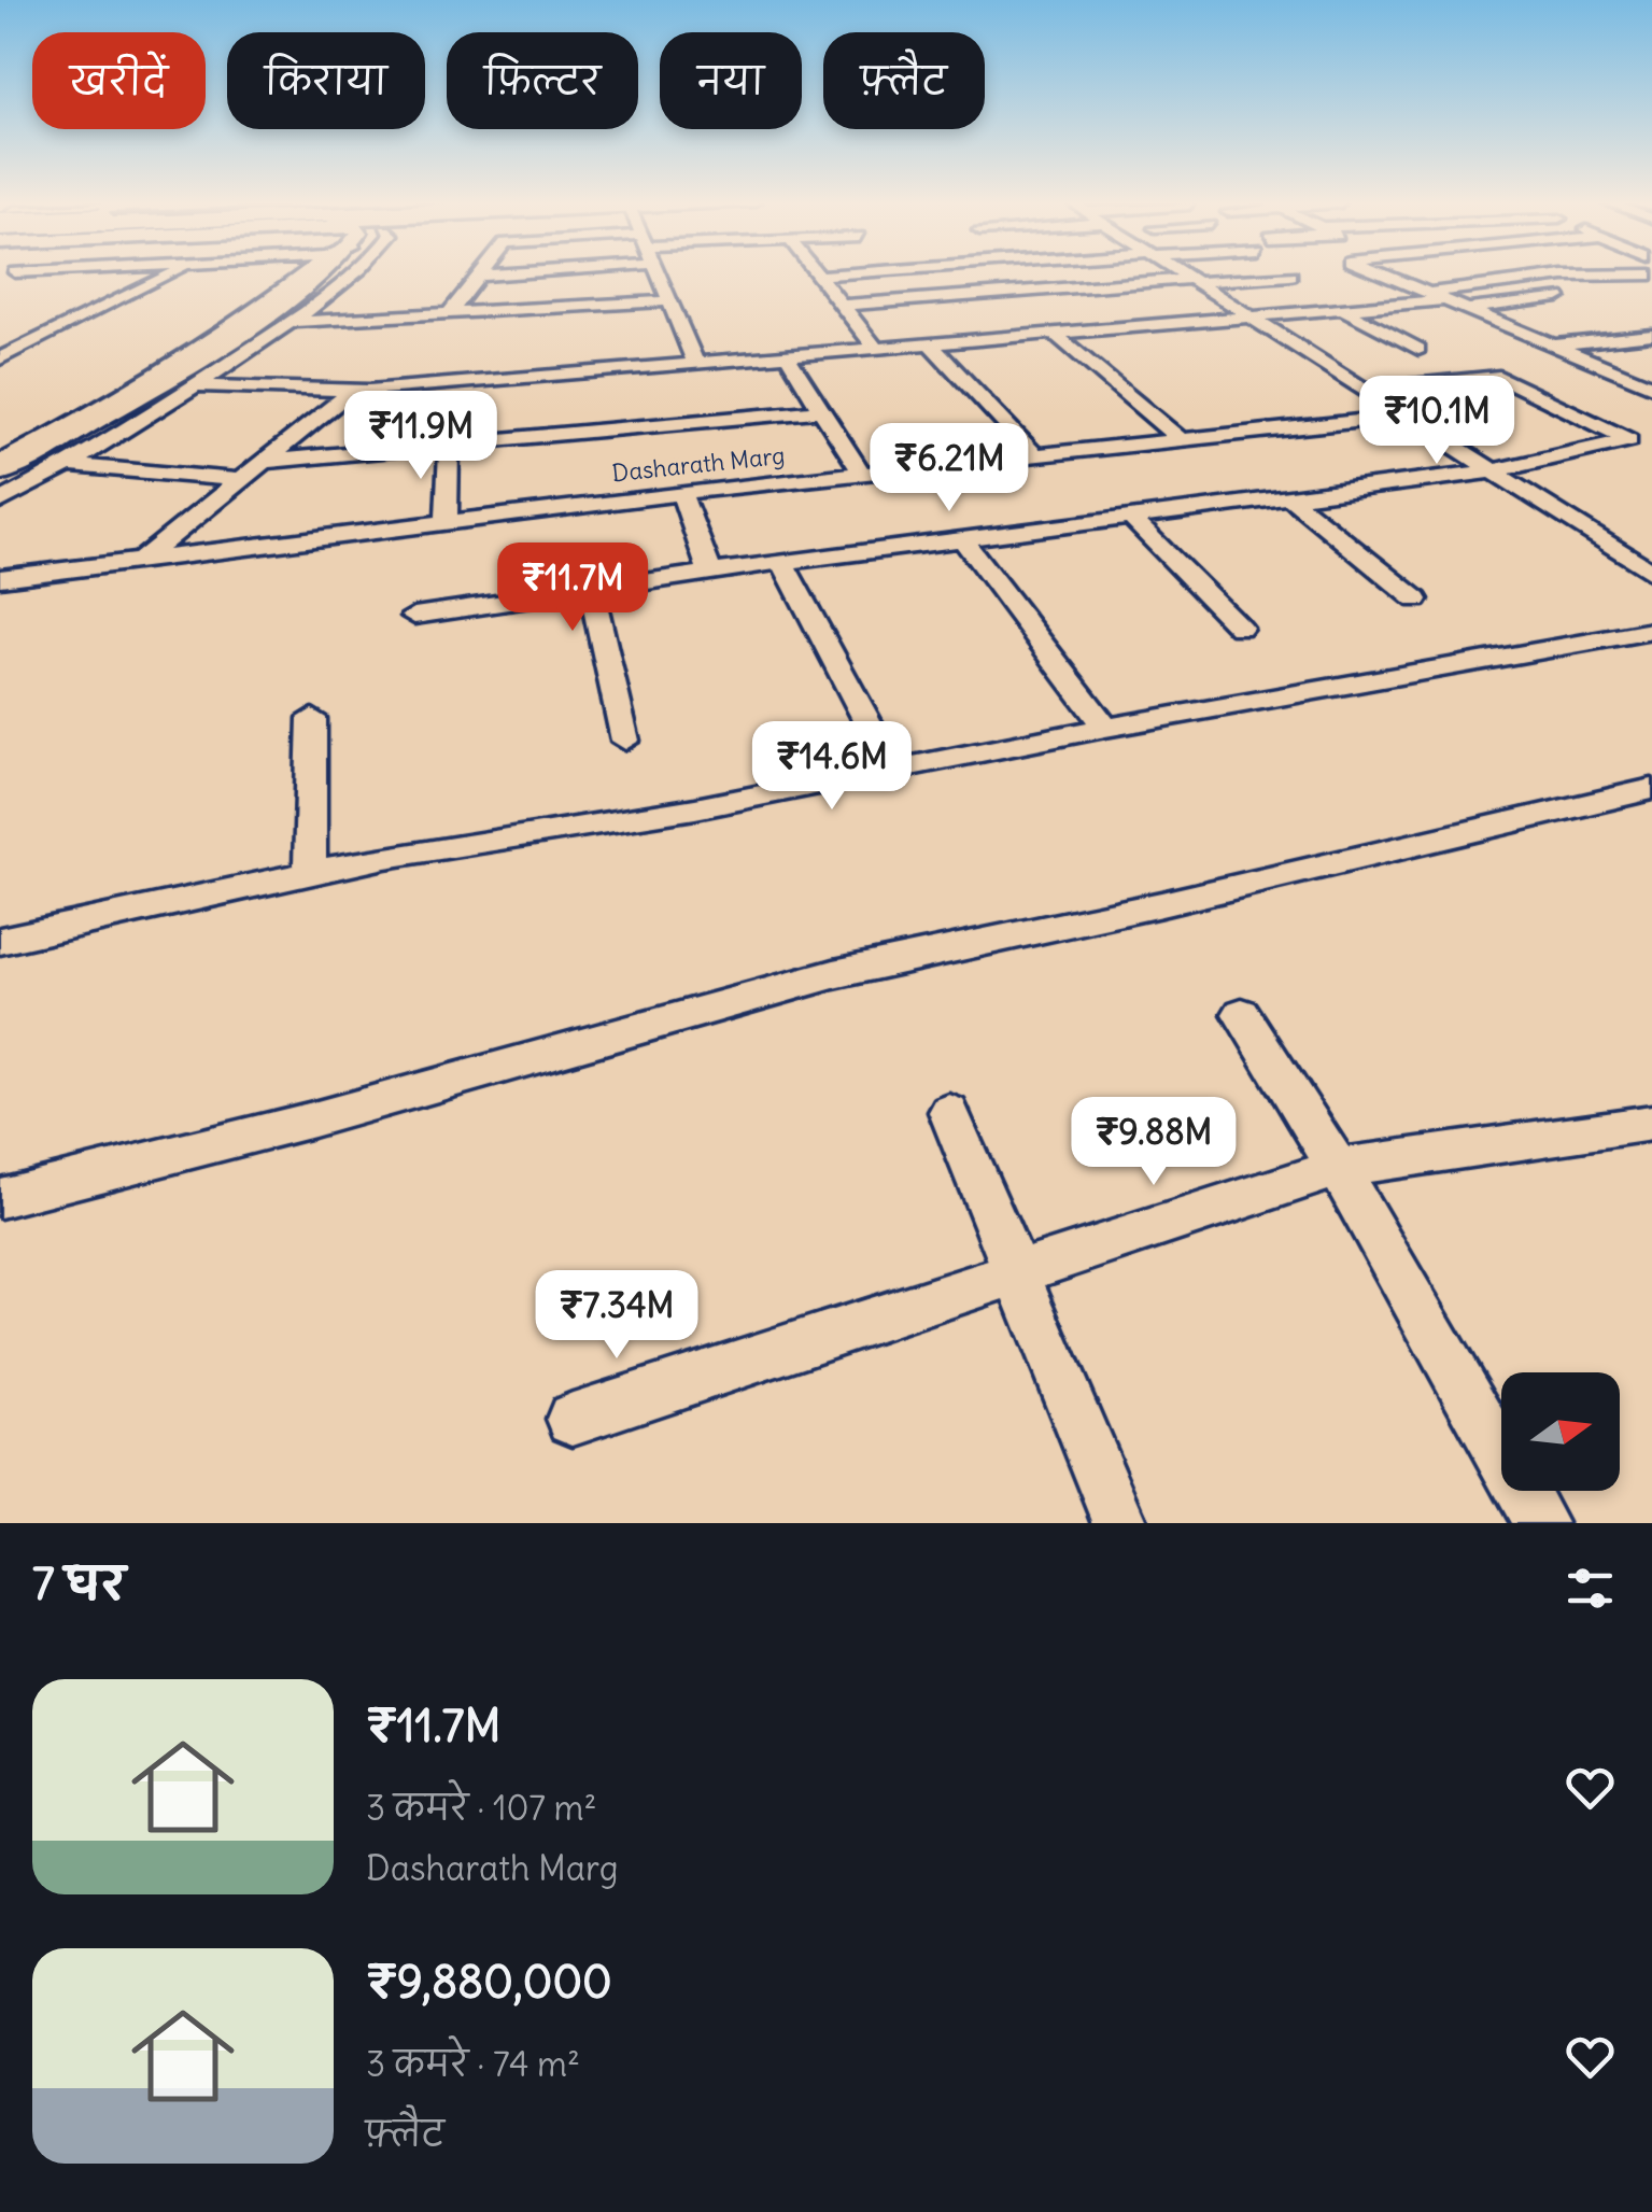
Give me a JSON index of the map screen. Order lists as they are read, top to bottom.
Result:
{
  "streets": {
    "street": ["Dasharath Marg"]
  },
  "north": "right",
  "page": {
    "chip": [
      "खरीदें",
      "किराया",
      "फ़िल्टर",
      "नया",
      "फ़्लैट"
    ],
    "price": [
      "₹10.1M",
      "₹11.9M",
      "₹6.21M",
      "₹11.7M",
      "₹14.6M",
      "₹9.88M",
      "₹7.34M"
    ],
    "heading": "7 घर",
    "list": [
      {
        "name": "₹11.7M",
        "note": "3 कमरे · 107 m² · Dasharath Marg"
      },
      {
        "name": "₹9,880,000",
        "note": "3 कमरे · 74 m² · फ़्लैट"
      }
    ]
  }
}
